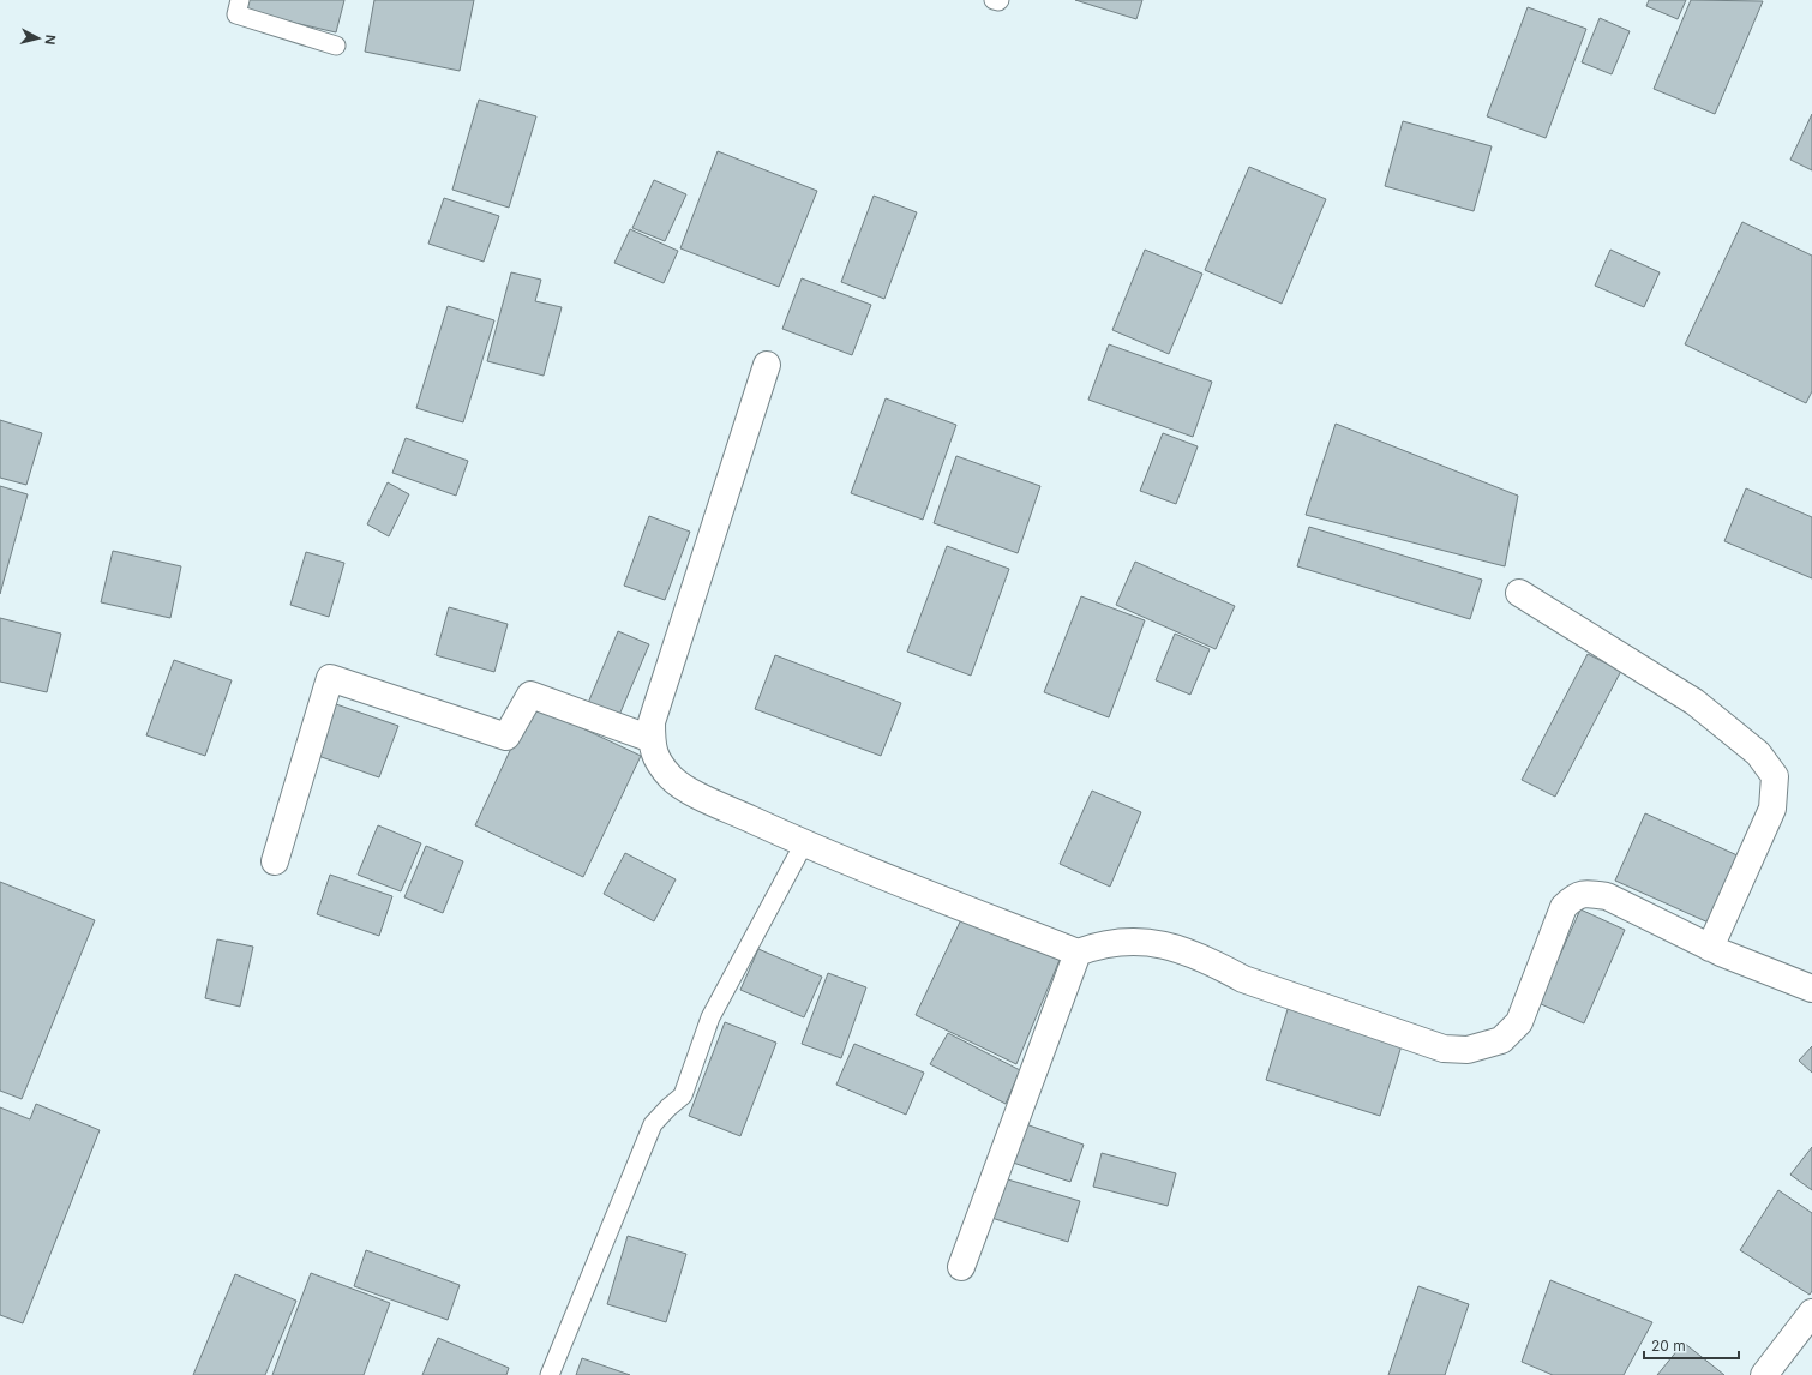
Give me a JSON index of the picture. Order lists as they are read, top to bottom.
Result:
{
  "scale_bar": "20 m",
  "north": "right"
}
